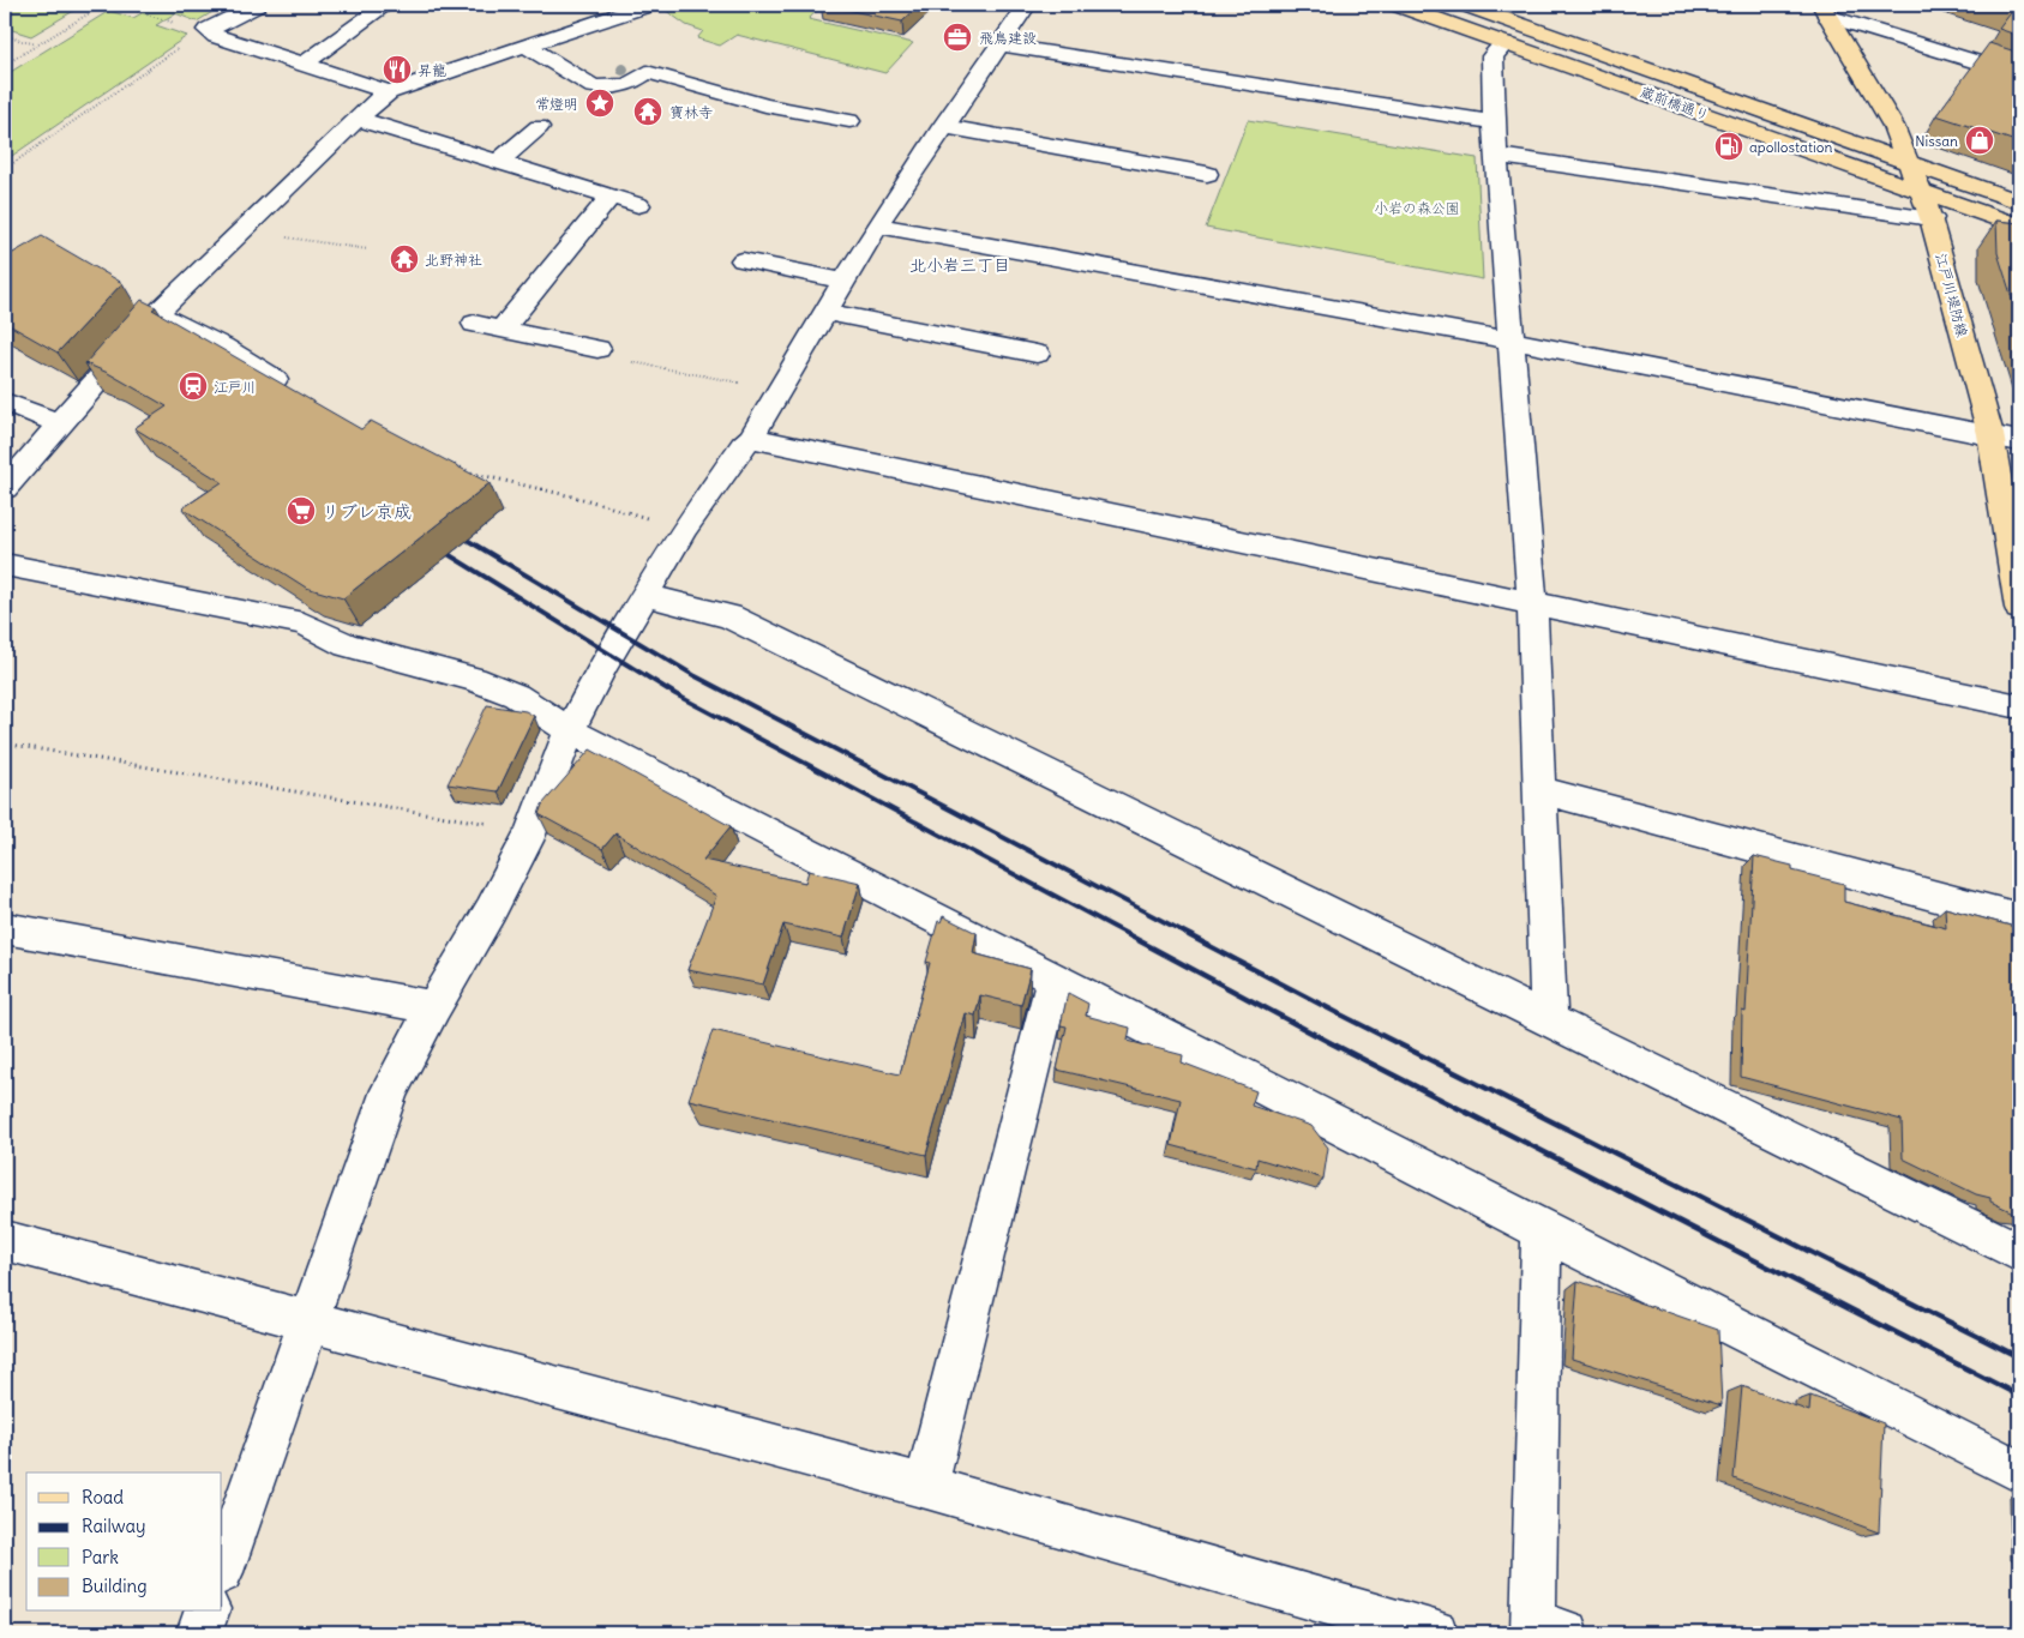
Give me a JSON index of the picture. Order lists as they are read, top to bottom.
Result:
{
  "streets": {
    "main road": ["蔵前橋通り", "江戸川堤防線"]
  },
  "crossings": [
    ["蔵前橋通り", "江戸川堤防線"]
  ],
  "districts": ["北小岩三丁目"],
  "parks": ["小岩の森公園"],
  "places": {
    "office": ["飛鳥建設"],
    "restaurant": ["昇龍"],
    "place": ["常燈明"],
    "temple": ["寶林寺", "北野神社"],
    "shop": ["Nissan"],
    "fuel station": ["apollostation"],
    "station": ["江戸川"],
    "supermarket": ["リブレ京成"]
  },
  "legend": [
    "Road",
    "Railway",
    "Park",
    "Building"
  ]
}
